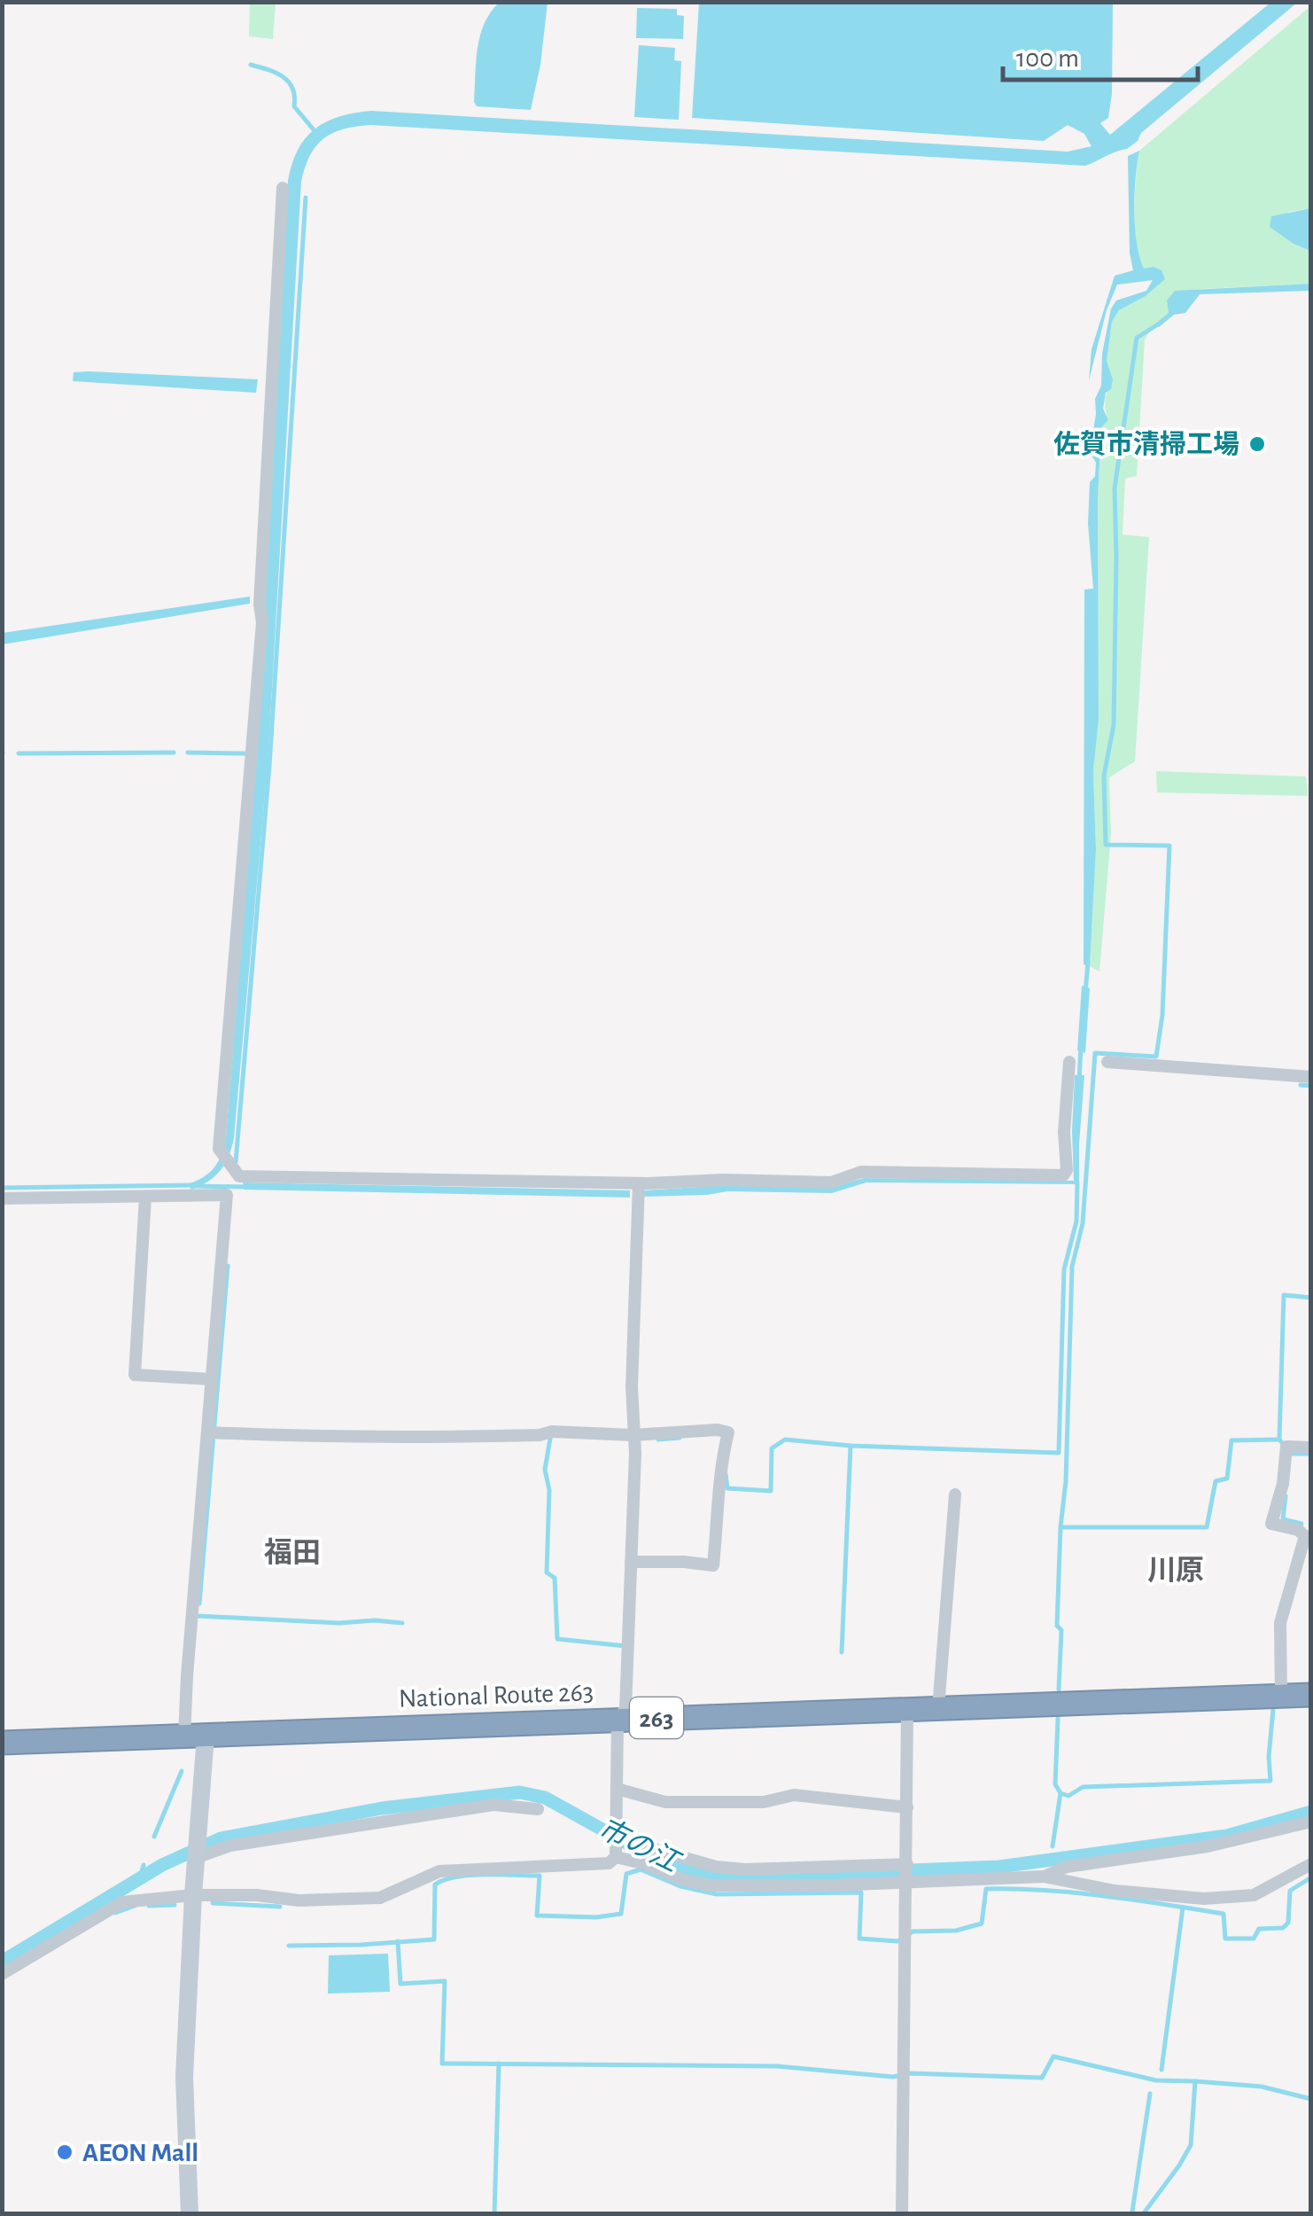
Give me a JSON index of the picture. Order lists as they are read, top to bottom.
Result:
{
  "streets": {
    "highway": ["National Route 263", "263"]
  },
  "districts": ["福田", "川原"],
  "water": ["市の江"],
  "places": ["佐賀市清掃工場", "AEON Mall"],
  "scale_bar": "100 m"
}
